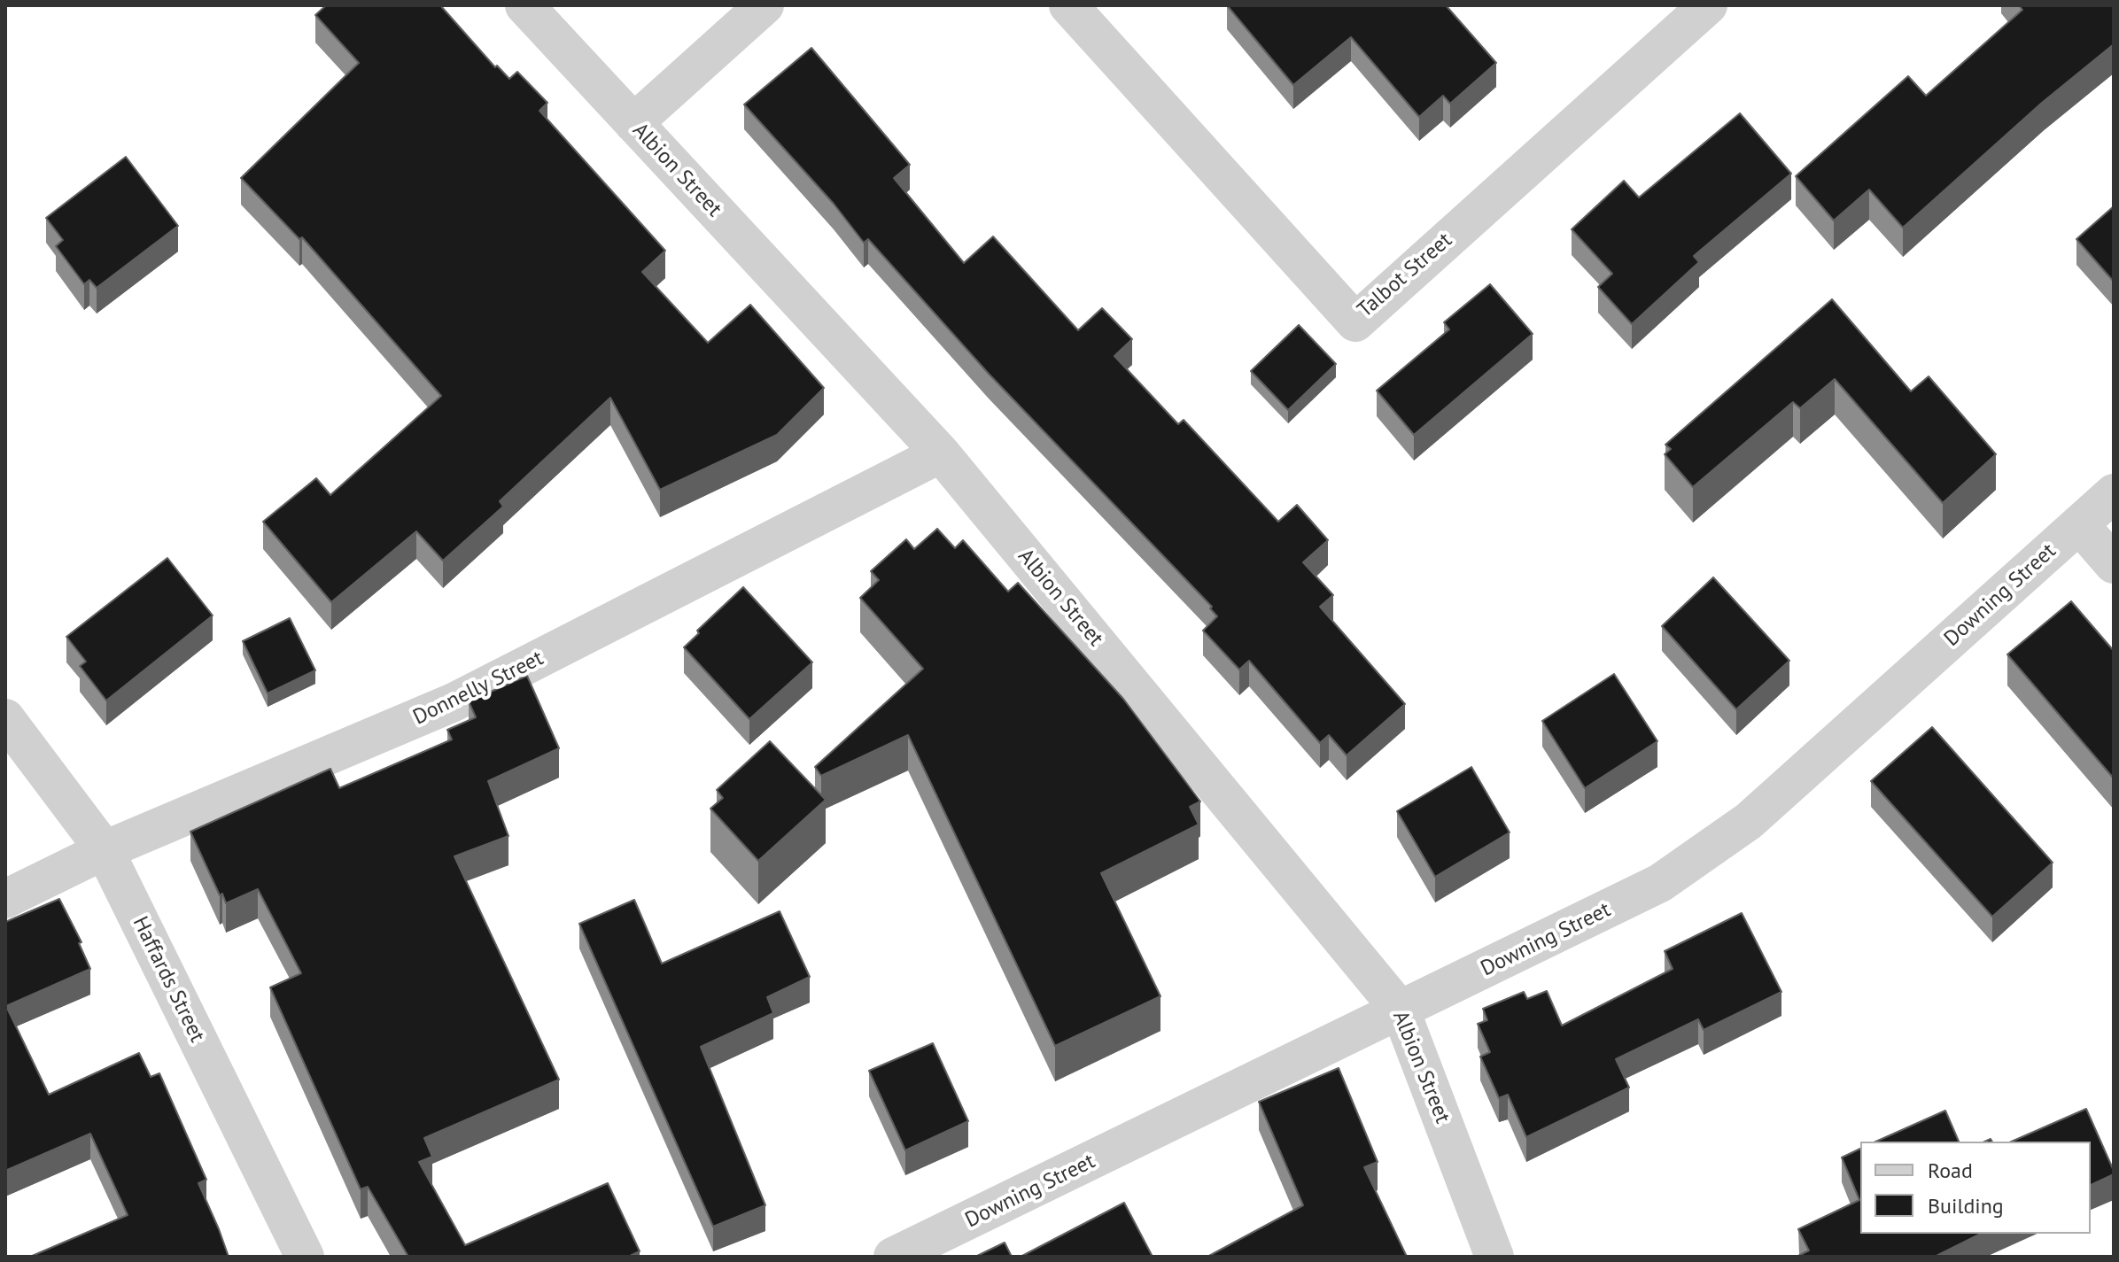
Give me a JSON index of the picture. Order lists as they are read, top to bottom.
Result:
{
  "streets": {
    "street": [
      "Albion Street",
      "Talbot Street",
      "Downing Street",
      "Donnelly Street",
      "Haffards Street"
    ]
  },
  "crossings": [
    ["Albion Street", "Downing Street"],
    ["Albion Street", "Donnelly Street"],
    ["Donnelly Street", "Haffards Street"]
  ],
  "legend": ["Road", "Building"]
}
